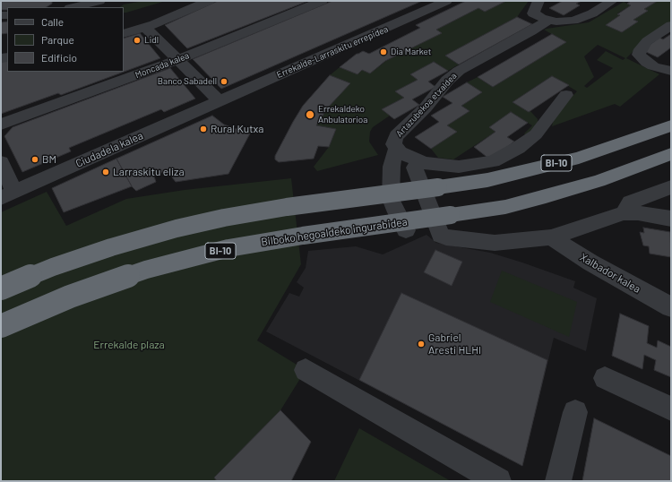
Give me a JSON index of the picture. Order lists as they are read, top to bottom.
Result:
{
  "streets": {
    "highway": ["BI-10", "Bilboko hegoaldeko ingurabidea"],
    "street": [
      "Errekalde-Larraskitu errepidea",
      "Moncada kalea",
      "Artazubekoa etxaldea",
      "Ciudadela kalea",
      "Xalbador kalea"
    ]
  },
  "crossings": [
    ["Errekalde-Larraskitu errepidea", "Ciudadela kalea"]
  ],
  "parks": ["Errekalde plaza"],
  "places": [
    "Lidl",
    "Dia Market",
    "Banco Sabadell",
    "Errekaldeko Anbulatorioa",
    "Rural Kutxa",
    "BM",
    "Larraskitu eliza",
    "Gabriel Aresti HLHI"
  ],
  "legend": ["Calle", "Parque", "Edificio"]
}
